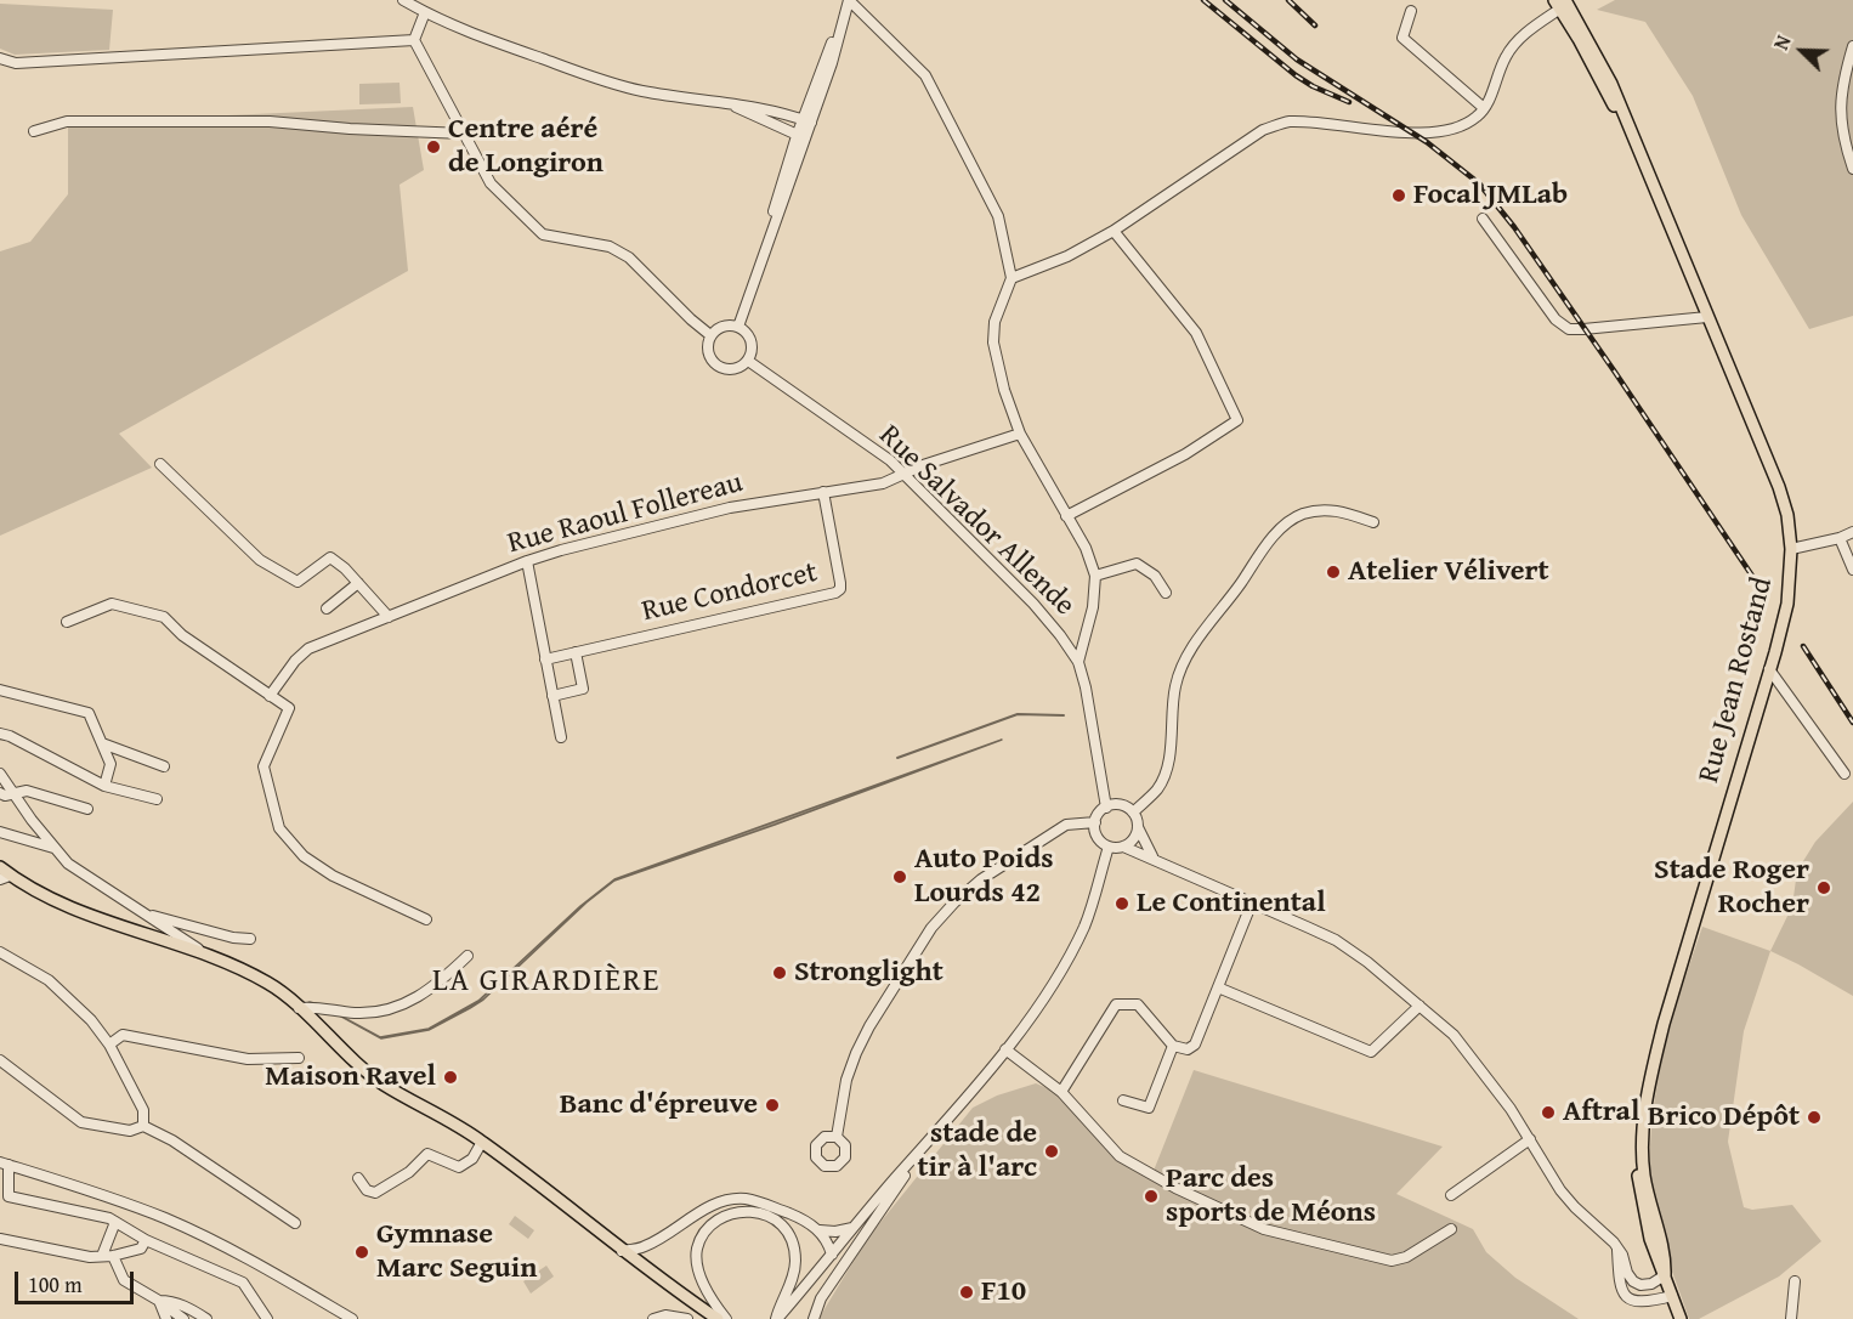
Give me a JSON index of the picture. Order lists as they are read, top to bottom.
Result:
{
  "streets": {
    "main road": ["Rue Jean Rostand"],
    "street": ["Rue Raoul Follereau", "Rue Salvador Allende", "Rue Condorcet"]
  },
  "crossings": [
    ["Rue Raoul Follereau", "Rue Salvador Allende"],
    ["Rue Raoul Follereau", "Rue Condorcet"]
  ],
  "districts": ["LA GIRARDIÈRE"],
  "places": [
    "Centre aéré de Longiron",
    "Focal JMLab",
    "Atelier Vélivert",
    "Auto Poids Lourds 42",
    "Stade Roger Rocher",
    "Le Continental",
    "Stronglight",
    "Maison Ravel",
    "Banc d'épreuve",
    "Aftral",
    "Brico Dépôt",
    "stade de tir à l'arc",
    "Parc des sports de Méons",
    "Gymnase Marc Seguin",
    "F10"
  ],
  "scale_bar": "100 m",
  "north": "top left"
}
